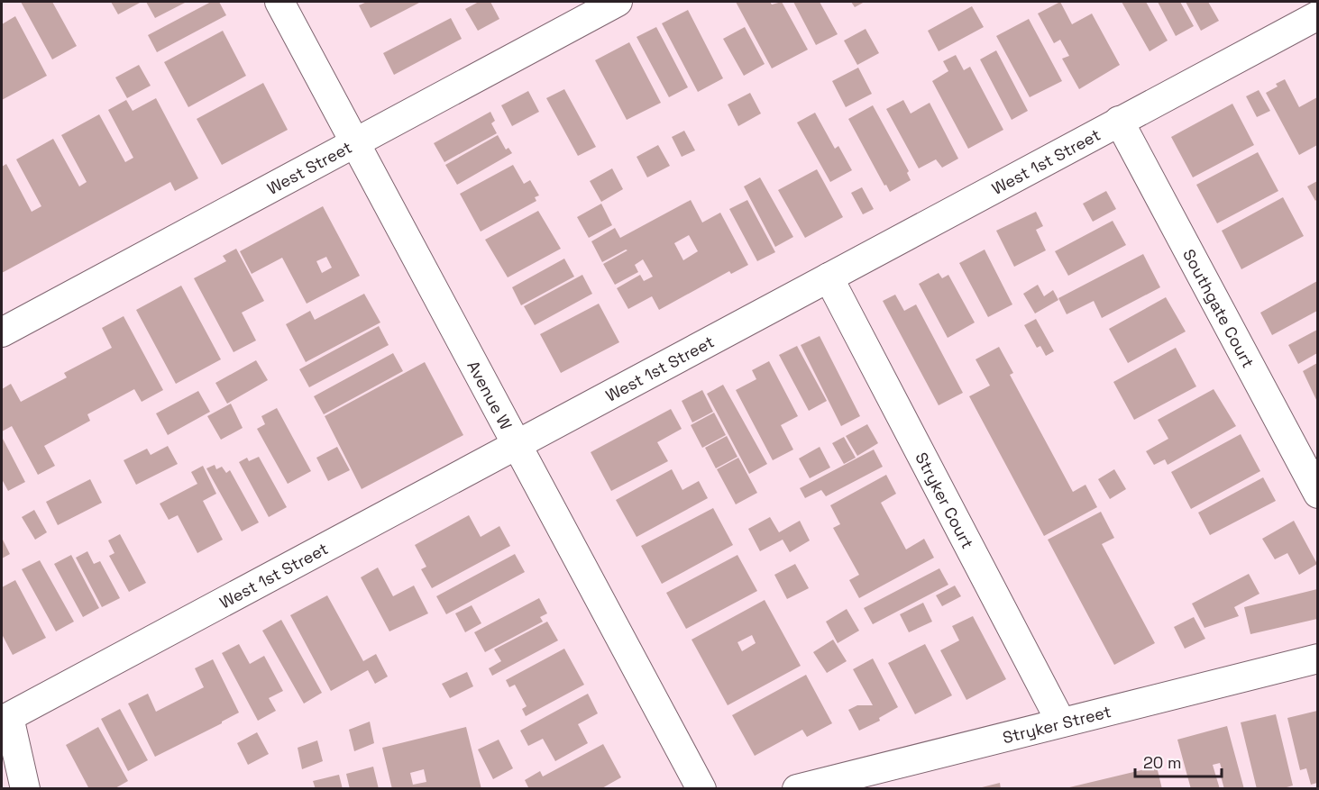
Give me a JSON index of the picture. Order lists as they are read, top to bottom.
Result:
{
  "streets": {
    "street": [
      "West 1st Street",
      "West Street",
      "Southgate Court",
      "Avenue W",
      "Stryker Court",
      "Stryker Street"
    ]
  },
  "crossings": [
    ["West 1st Street", "Southgate Court"],
    ["West 1st Street", "Avenue W"],
    ["West 1st Street", "Stryker Court"],
    ["West Street", "Avenue W"],
    ["Stryker Court", "Stryker Street"]
  ],
  "scale_bar": "20 m"
}
